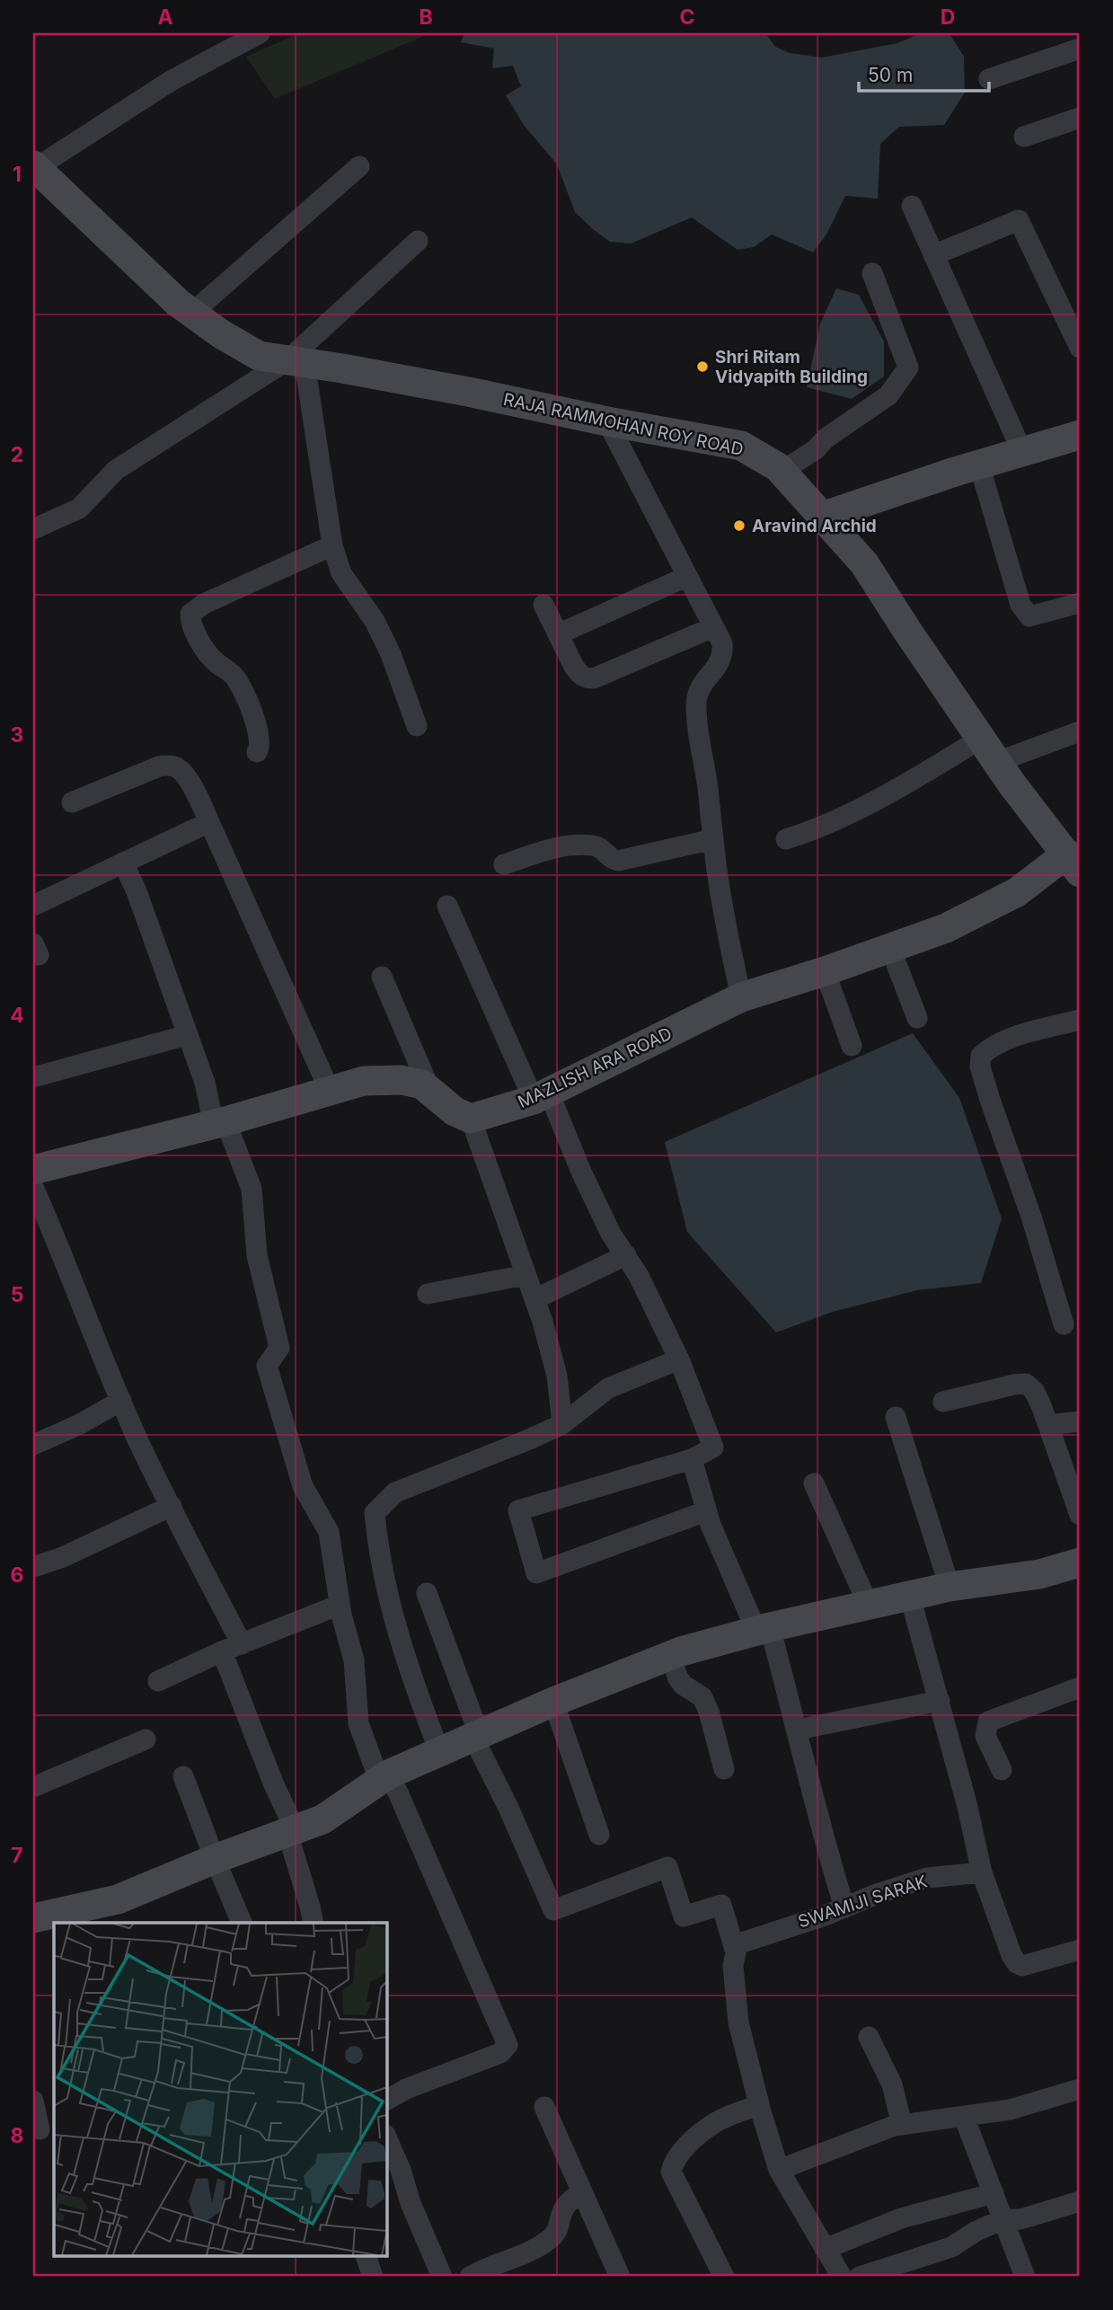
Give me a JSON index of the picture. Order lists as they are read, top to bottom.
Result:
{
  "streets": {
    "street": ["RAJA RAMMOHAN ROY ROAD", "MAZLISH ARA ROAD", "SWAMIJI SARAK"]
  },
  "crossings": [
    ["RAJA RAMMOHAN ROY ROAD", "MAZLISH ARA ROAD"]
  ],
  "places": ["Shri Ritam Vidyapith Building", "Aravind Archid"],
  "scale_bar": "50 m",
  "grid": {
    "columns": [
      "A",
      "B",
      "C",
      "D"
    ],
    "rows": [
      "1",
      "2",
      "3",
      "4",
      "5",
      "6",
      "7",
      "8"
    ]
  }
}
